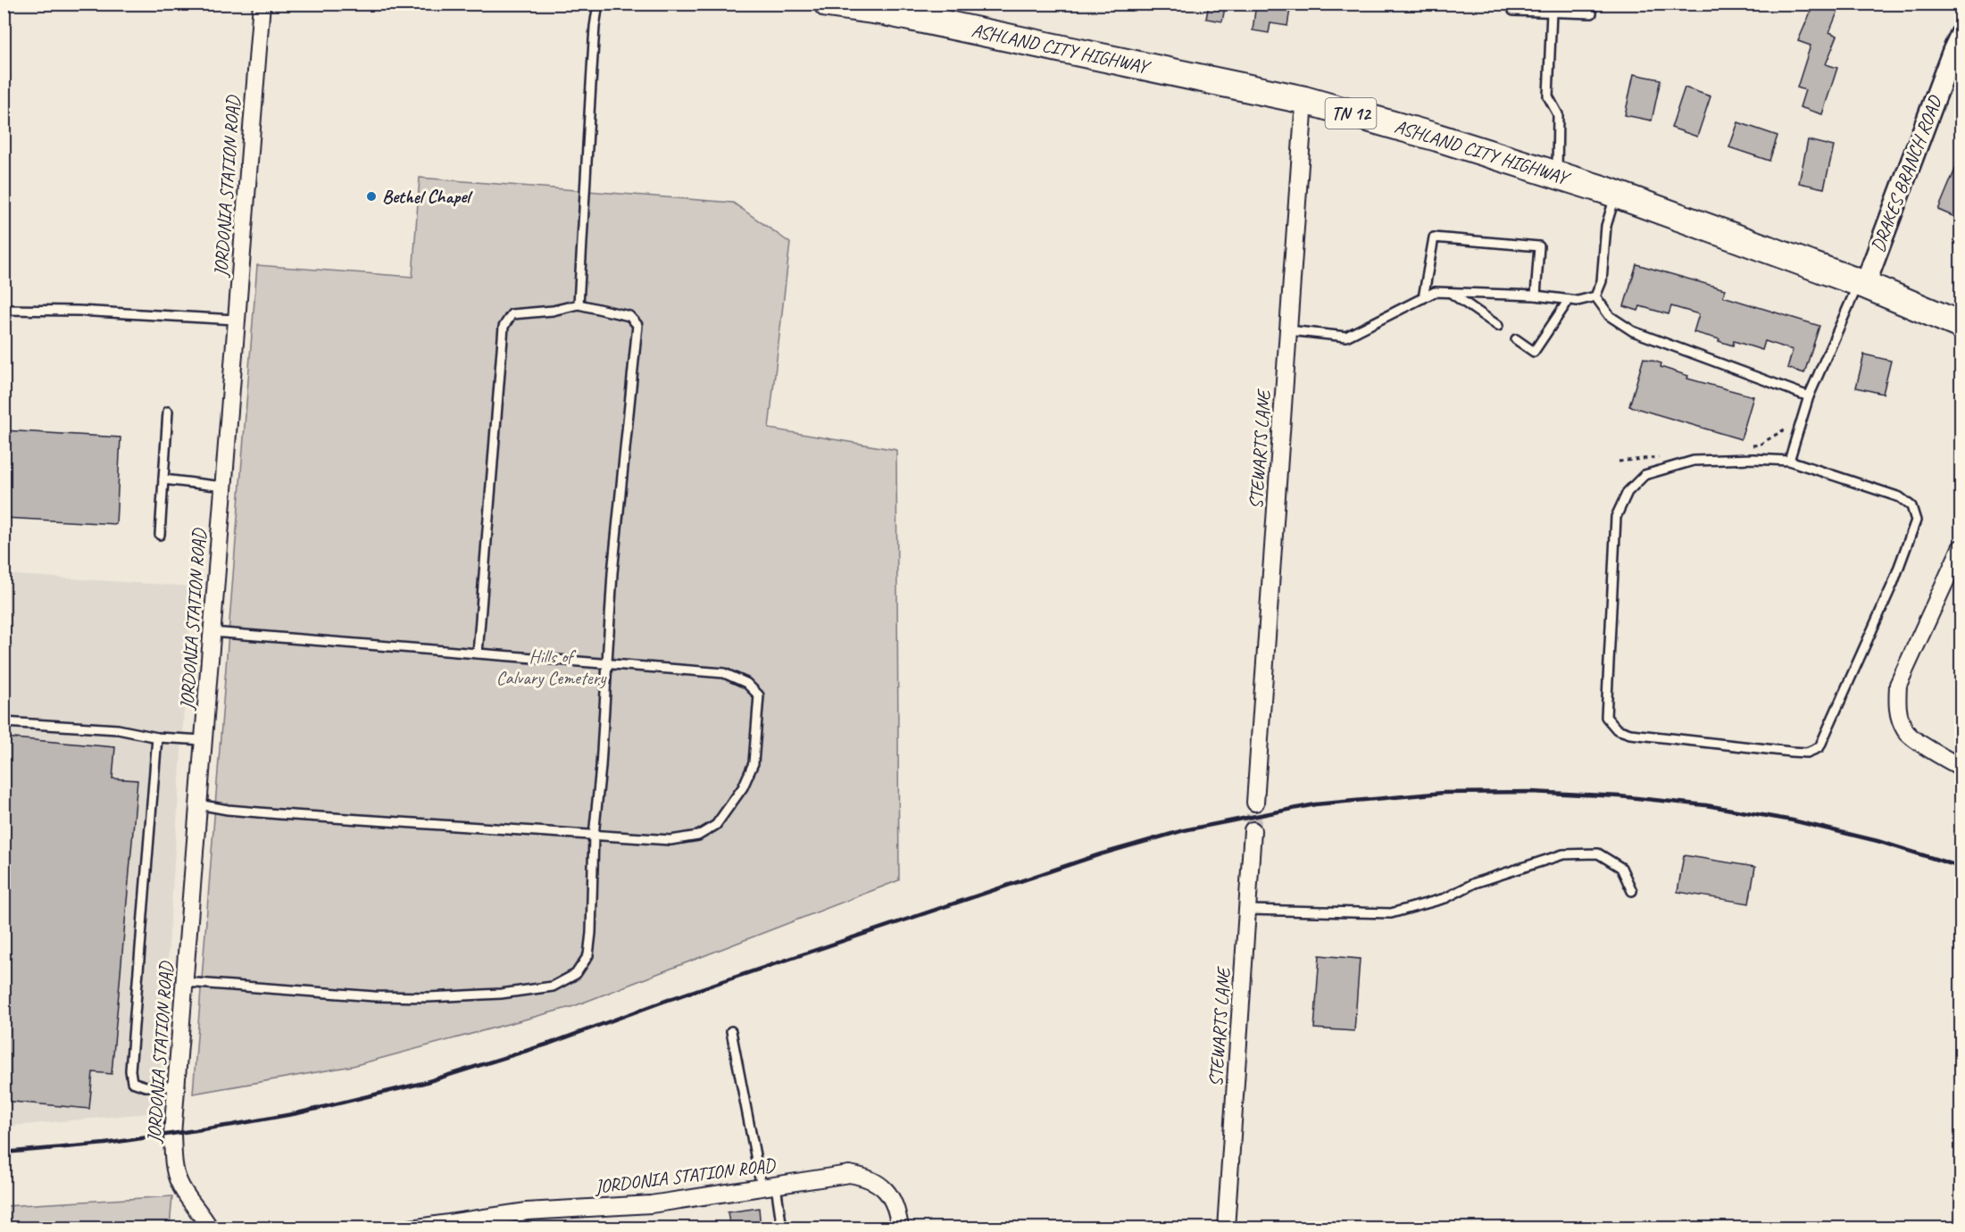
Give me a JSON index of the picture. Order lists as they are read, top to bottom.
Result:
{
  "streets": {
    "main road": ["ASHLAND CITY HIGHWAY", "TN 12"],
    "street": ["DRAKES BRANCH ROAD", "JORDONIA STATION ROAD", "STEWARTS LANE"]
  },
  "crossings": [
    ["ASHLAND CITY HIGHWAY", "DRAKES BRANCH ROAD"],
    ["ASHLAND CITY HIGHWAY", "STEWARTS LANE"]
  ],
  "parks": ["Hills of Calvary Cemetery"],
  "places": ["Bethel Chapel"]
}
